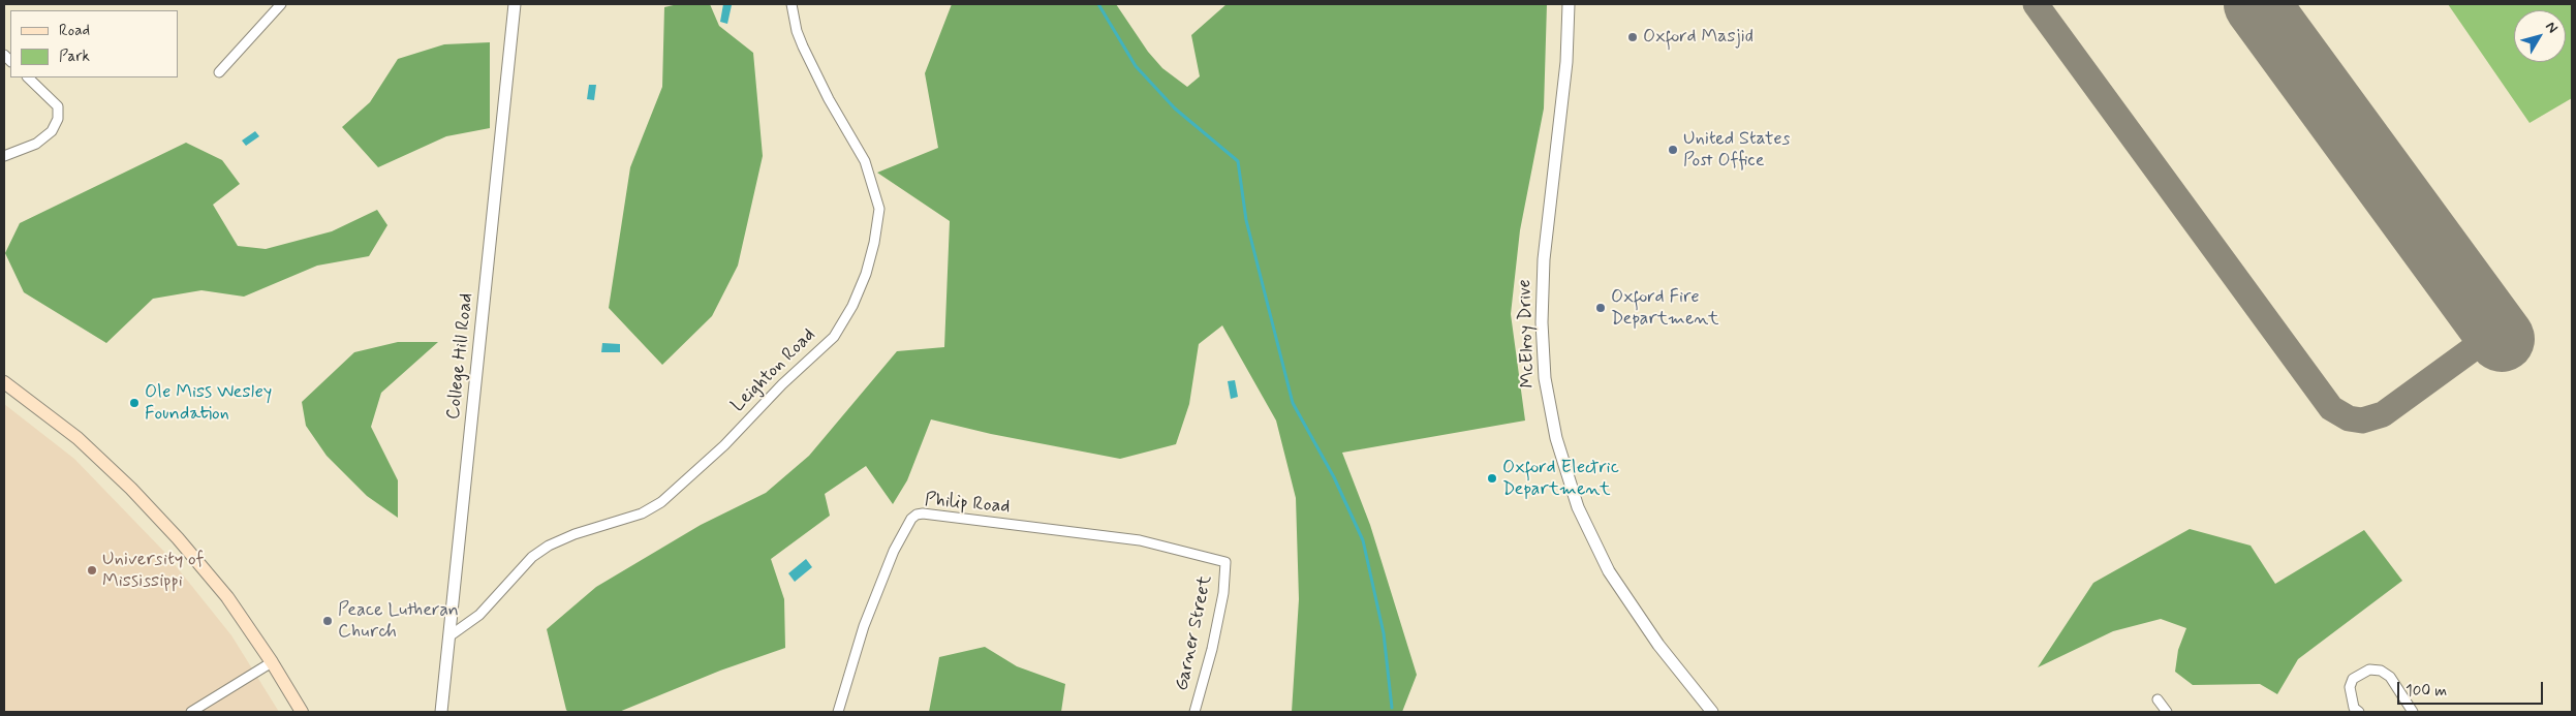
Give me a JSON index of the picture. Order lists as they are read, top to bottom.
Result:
{
  "streets": {
    "street": [
      "McElroy Drive",
      "College Hill Road",
      "Leighton Road",
      "Philip Road",
      "Garner Street"
    ]
  },
  "crossings": [
    ["College Hill Road", "Leighton Road"],
    ["Philip Road", "Garner Street"]
  ],
  "places": [
    "Oxford Masjid",
    "United States Post Office",
    "Oxford Fire Department",
    "Ole Miss Wesley Foundation",
    "Oxford Electric Department",
    "University of Mississippi",
    "Peace Lutheran Church"
  ],
  "legend": ["Road", "Park"],
  "scale_bar": "100 m",
  "north": "top right"
}
